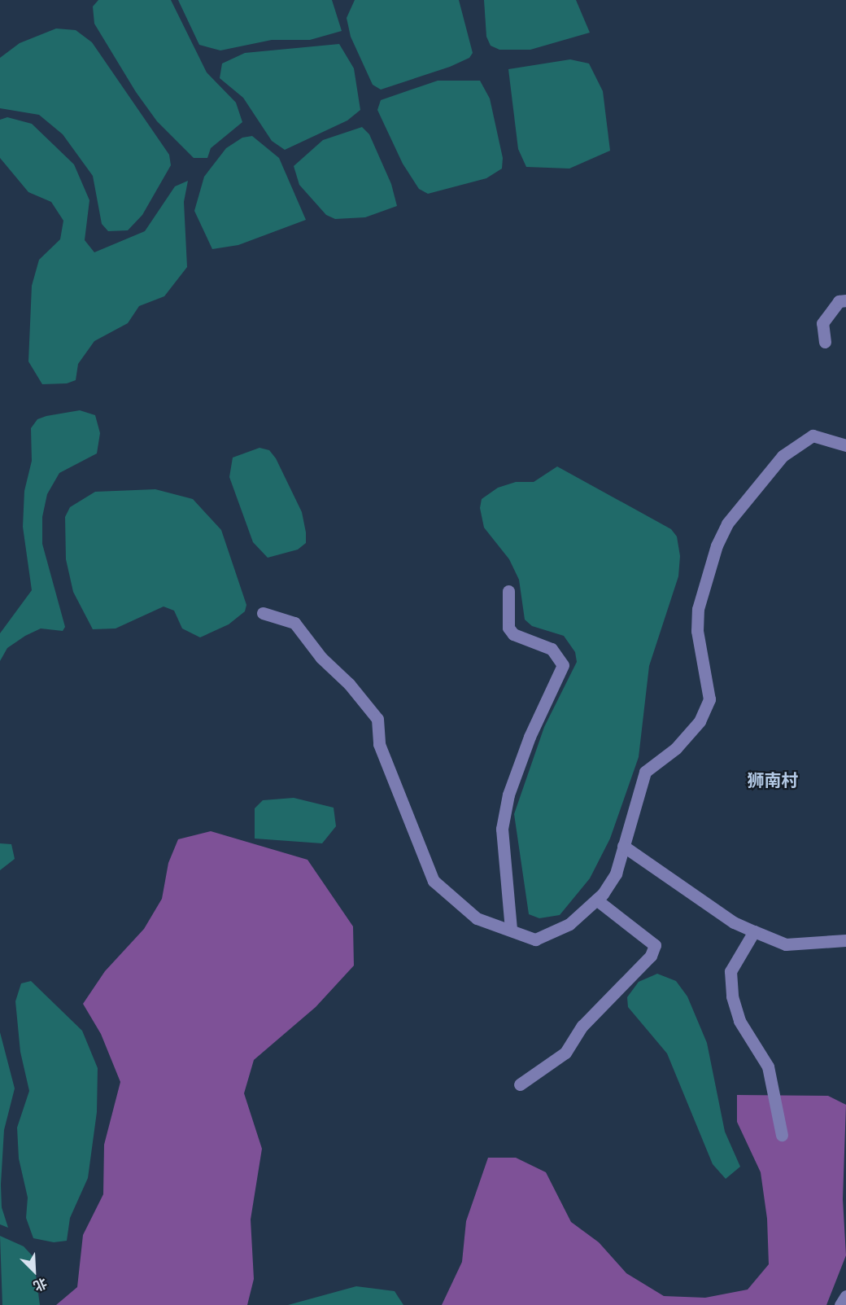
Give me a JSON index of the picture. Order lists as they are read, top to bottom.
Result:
{
  "districts": ["狮南村"],
  "north": "bottom right"
}
